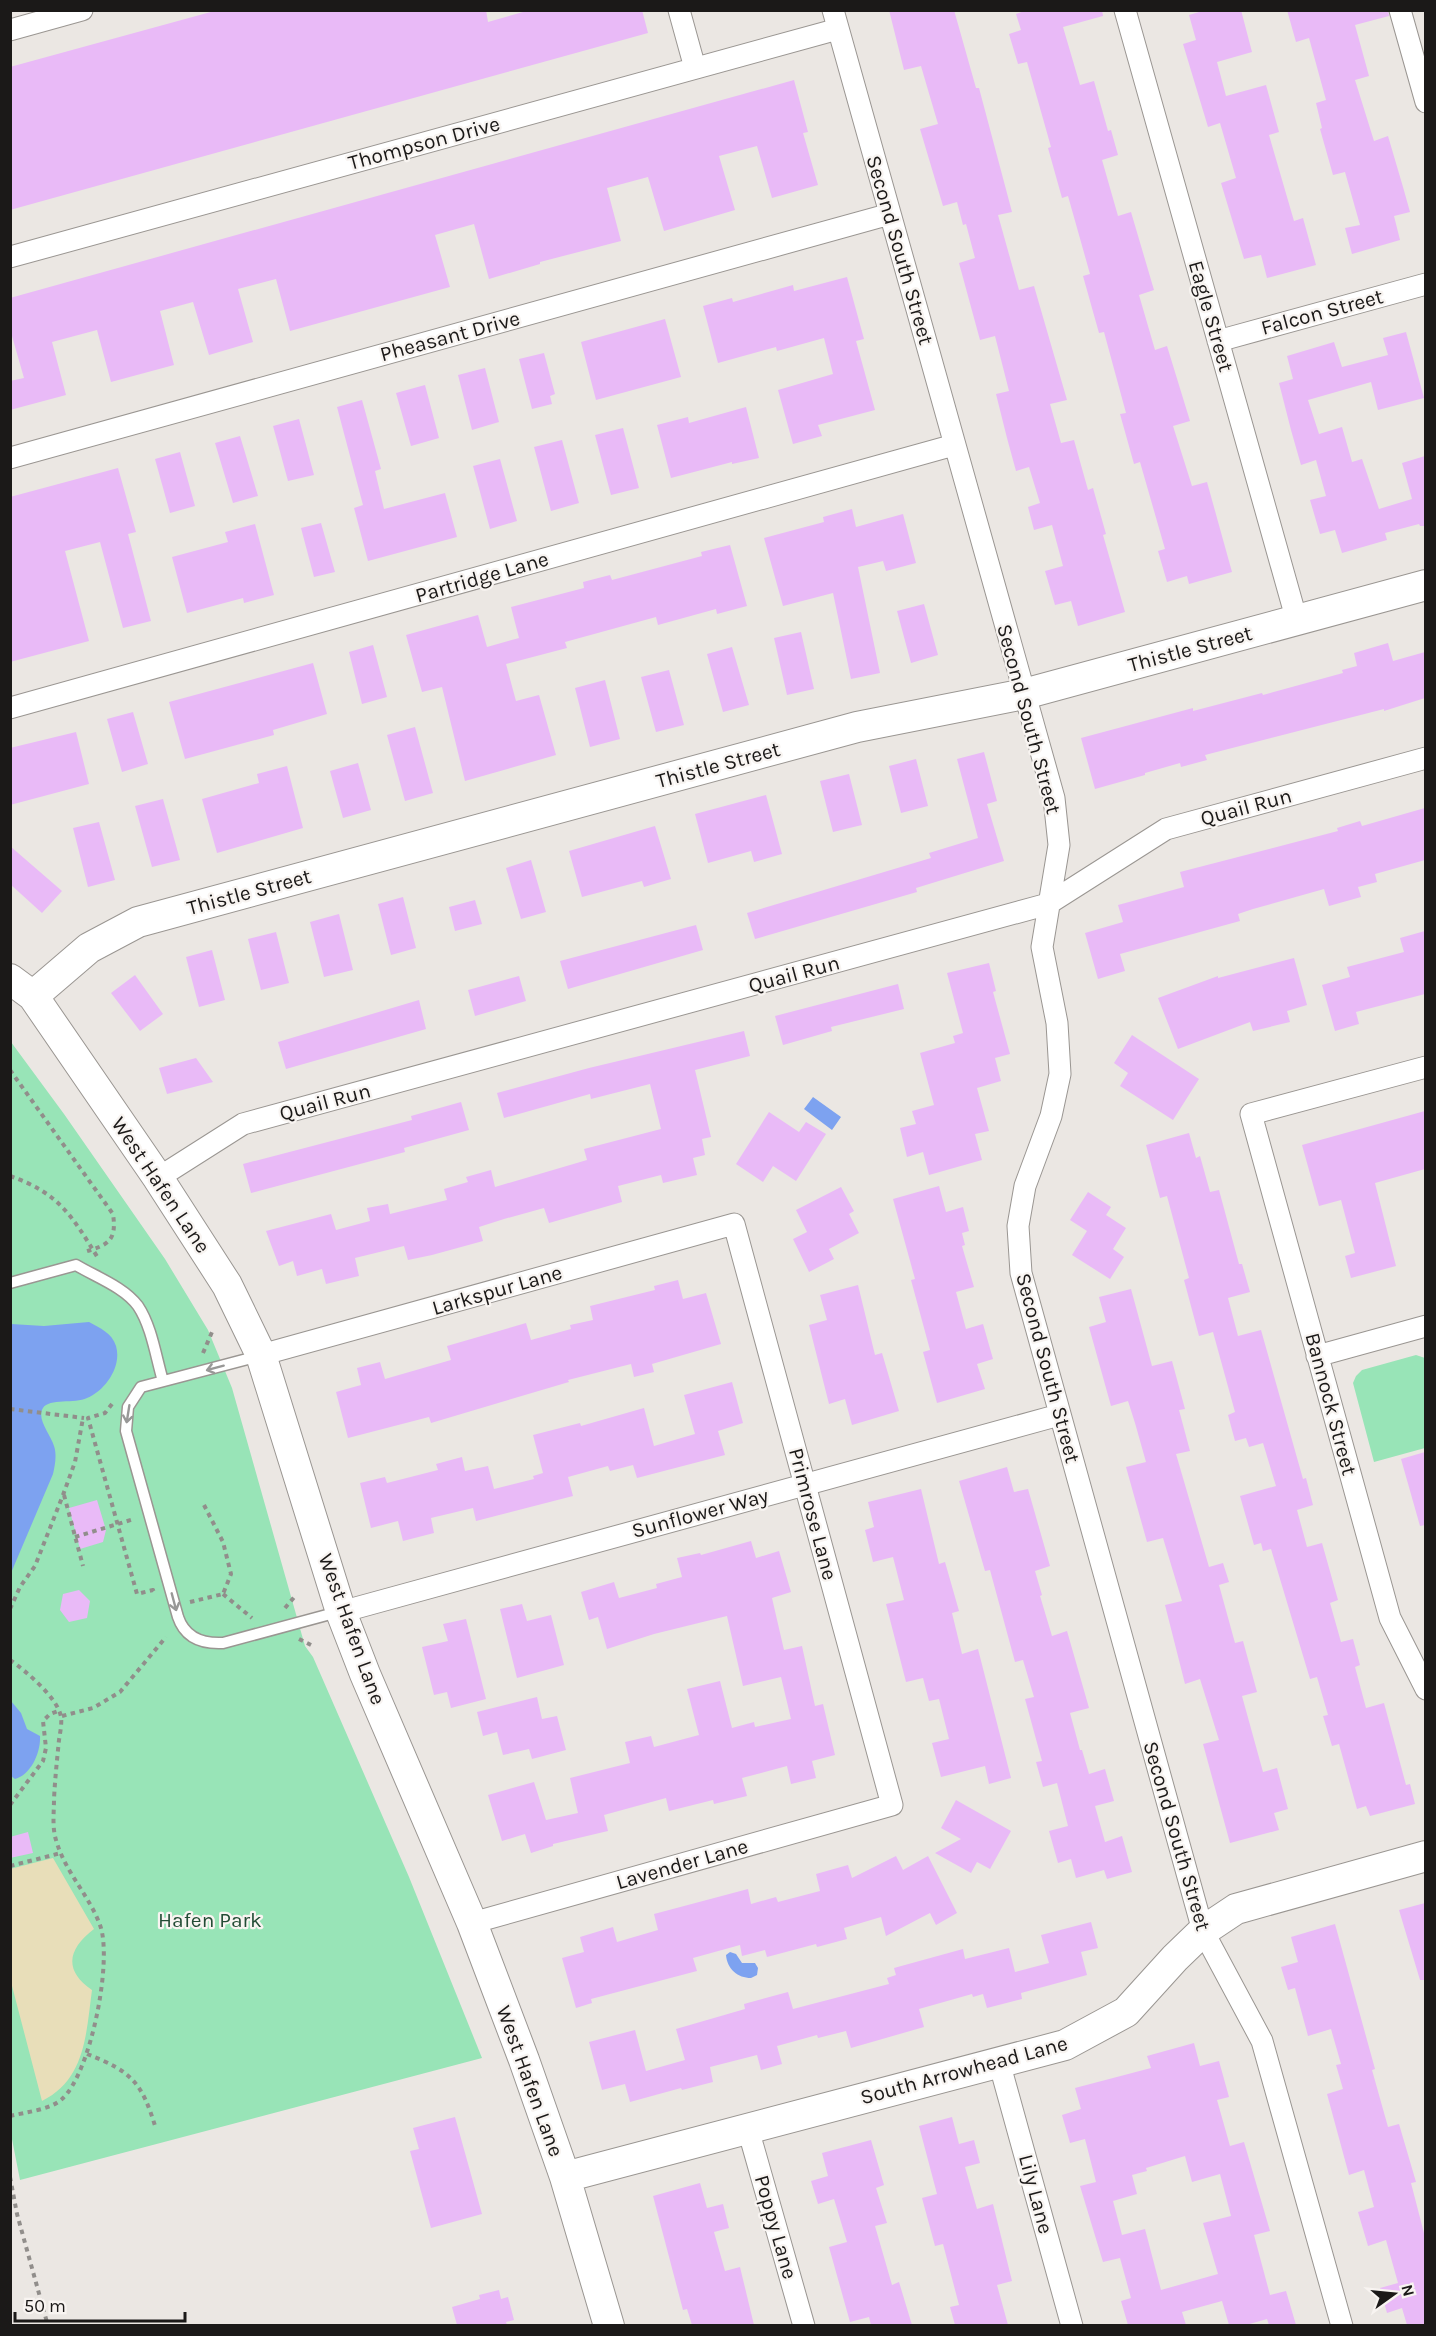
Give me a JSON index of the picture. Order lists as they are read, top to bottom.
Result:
{
  "streets": {
    "street": [
      "Thompson Drive",
      "Second South Street",
      "Falcon Street",
      "Eagle Street",
      "Pheasant Drive",
      "Partridge Lane",
      "Thistle Street",
      "Quail Run",
      "West Hafen Lane",
      "Larkspur Lane",
      "Bannock Street",
      "Sunflower Way",
      "Primrose Lane",
      "Lavender Lane",
      "South Arrowhead Lane",
      "Lily Lane",
      "Poppy Lane"
    ]
  },
  "crossings": [
    ["Thompson Drive", "Second South Street"],
    ["Second South Street", "Pheasant Drive"],
    ["Second South Street", "Partridge Lane"],
    ["Second South Street", "Thistle Street"],
    ["Second South Street", "Quail Run"],
    ["Second South Street", "Sunflower Way"],
    ["Second South Street", "South Arrowhead Lane"],
    ["Falcon Street", "Eagle Street"],
    ["Eagle Street", "Thistle Street"],
    ["Thistle Street", "West Hafen Lane"],
    ["Quail Run", "West Hafen Lane"],
    ["West Hafen Lane", "Larkspur Lane"],
    ["West Hafen Lane", "Sunflower Way"],
    ["West Hafen Lane", "Lavender Lane"],
    ["West Hafen Lane", "South Arrowhead Lane"],
    ["Larkspur Lane", "Primrose Lane"],
    ["Sunflower Way", "Primrose Lane"],
    ["Primrose Lane", "Lavender Lane"],
    ["South Arrowhead Lane", "Lily Lane"],
    ["South Arrowhead Lane", "Poppy Lane"]
  ],
  "parks": ["Hafen Park"],
  "scale_bar": "50 m",
  "north": "right"
}
